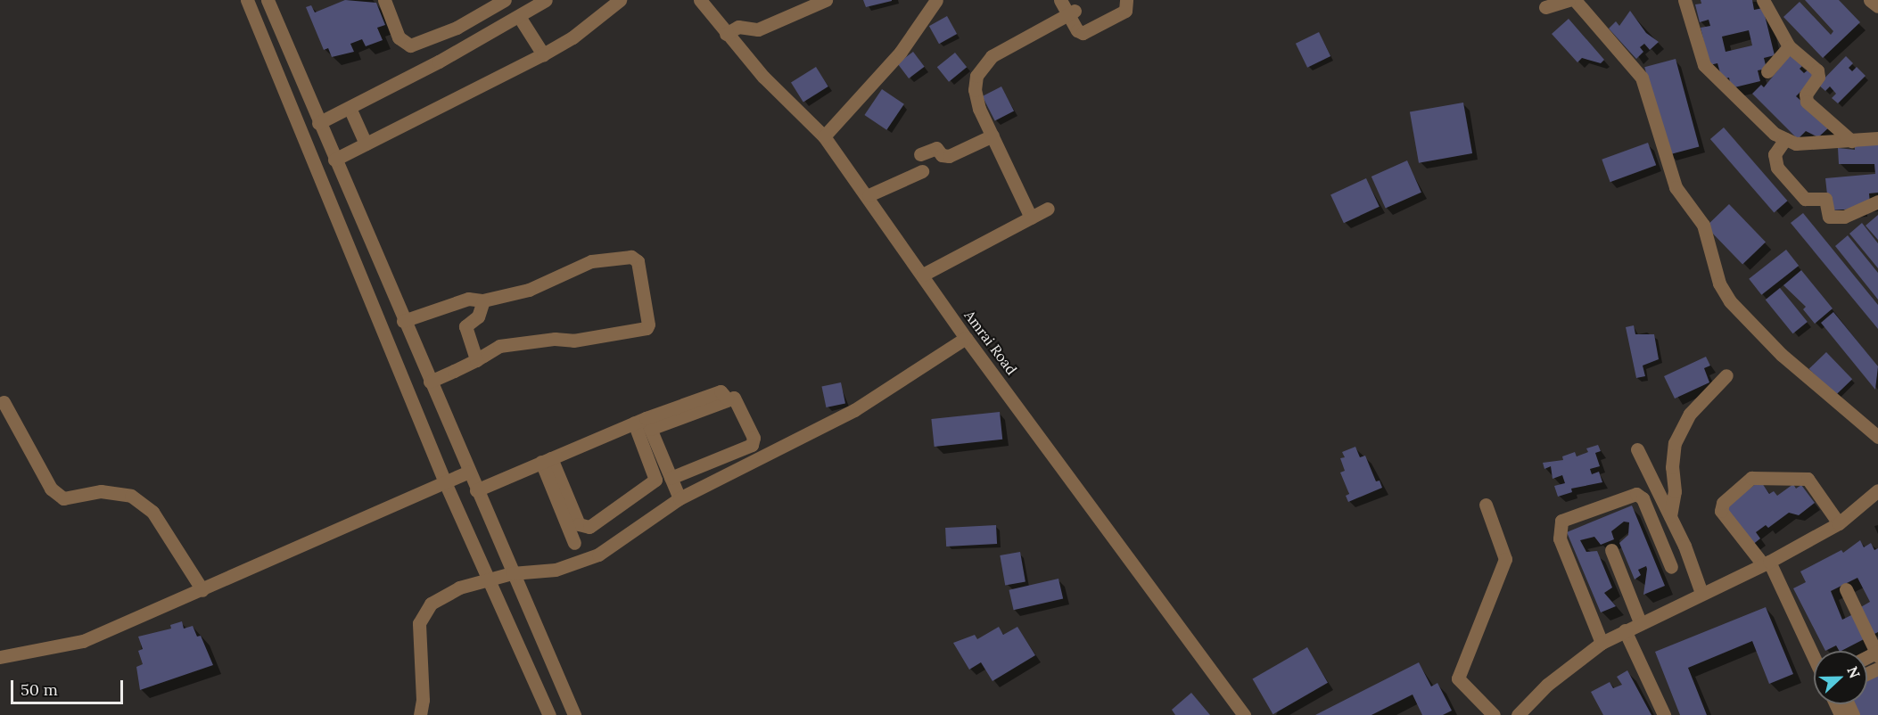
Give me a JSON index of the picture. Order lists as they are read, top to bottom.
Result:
{
  "streets": {
    "street": ["Amrai Road"]
  },
  "scale_bar": "50 m",
  "north": "right"
}
